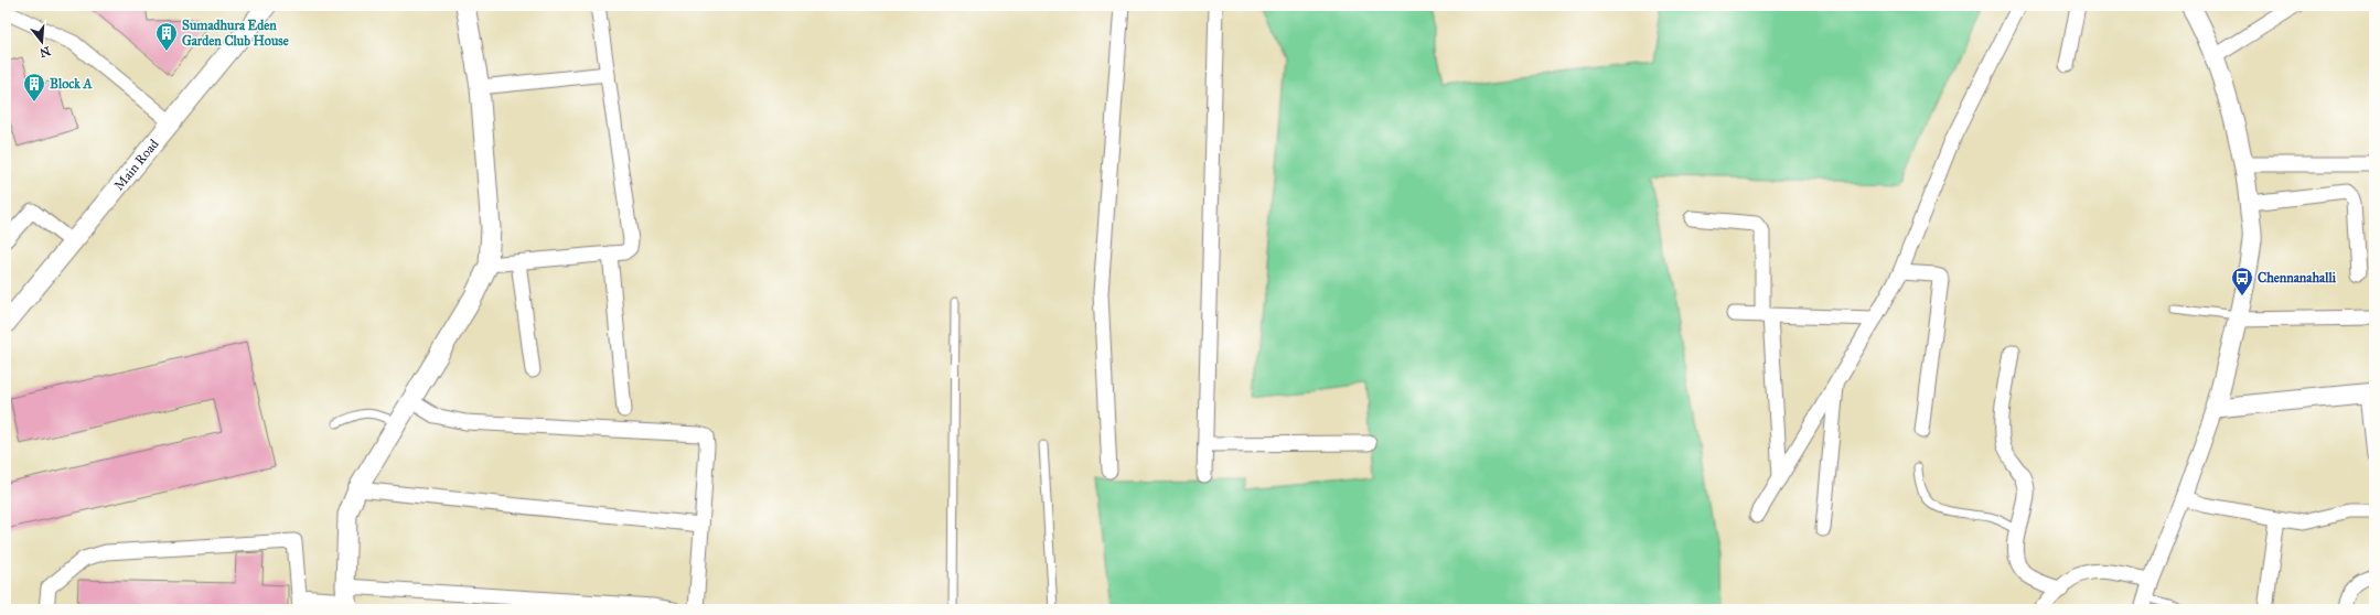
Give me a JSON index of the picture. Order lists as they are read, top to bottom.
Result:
{
  "streets": {
    "street": ["Main Road"]
  },
  "places": {
    "building": ["Sumadhura Eden Garden Club House", "Block A"],
    "bus stop": ["Chennanahalli"]
  },
  "north": "bottom"
}
